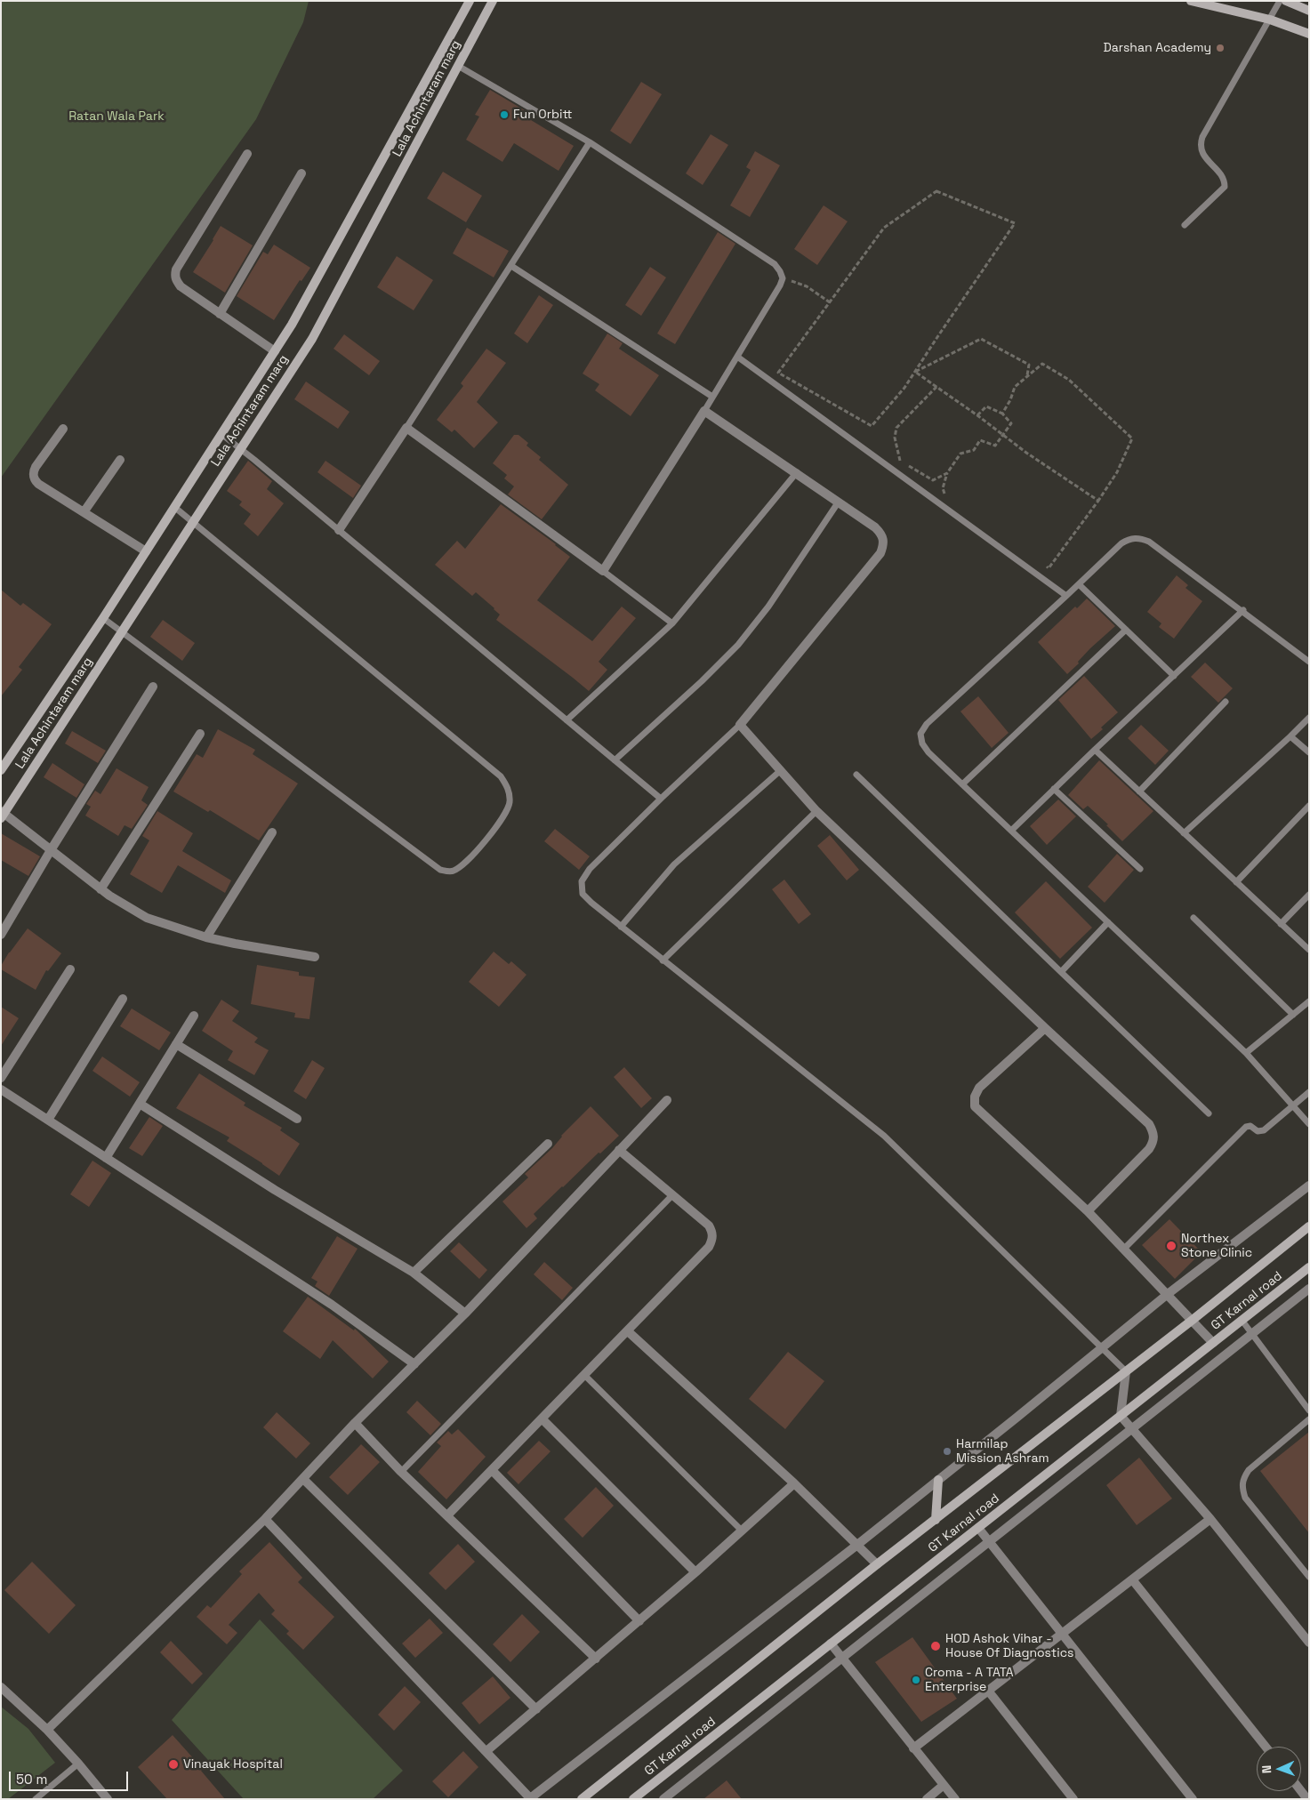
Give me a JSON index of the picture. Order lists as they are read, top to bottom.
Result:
{
  "streets": {
    "street": ["Lala Achintaram marg", "GT Karnal road"]
  },
  "parks": ["Ratan Wala Park"],
  "places": [
    "Darshan Academy",
    "Fun Orbitt",
    "Northex Stone Clinic",
    "Harmilap Mission Ashram",
    "HOD Ashok Vihar - House Of Diagnostics",
    "Croma - A TATA Enterprise",
    "Vinayak Hospital"
  ],
  "scale_bar": "50 m",
  "north": "left"
}
